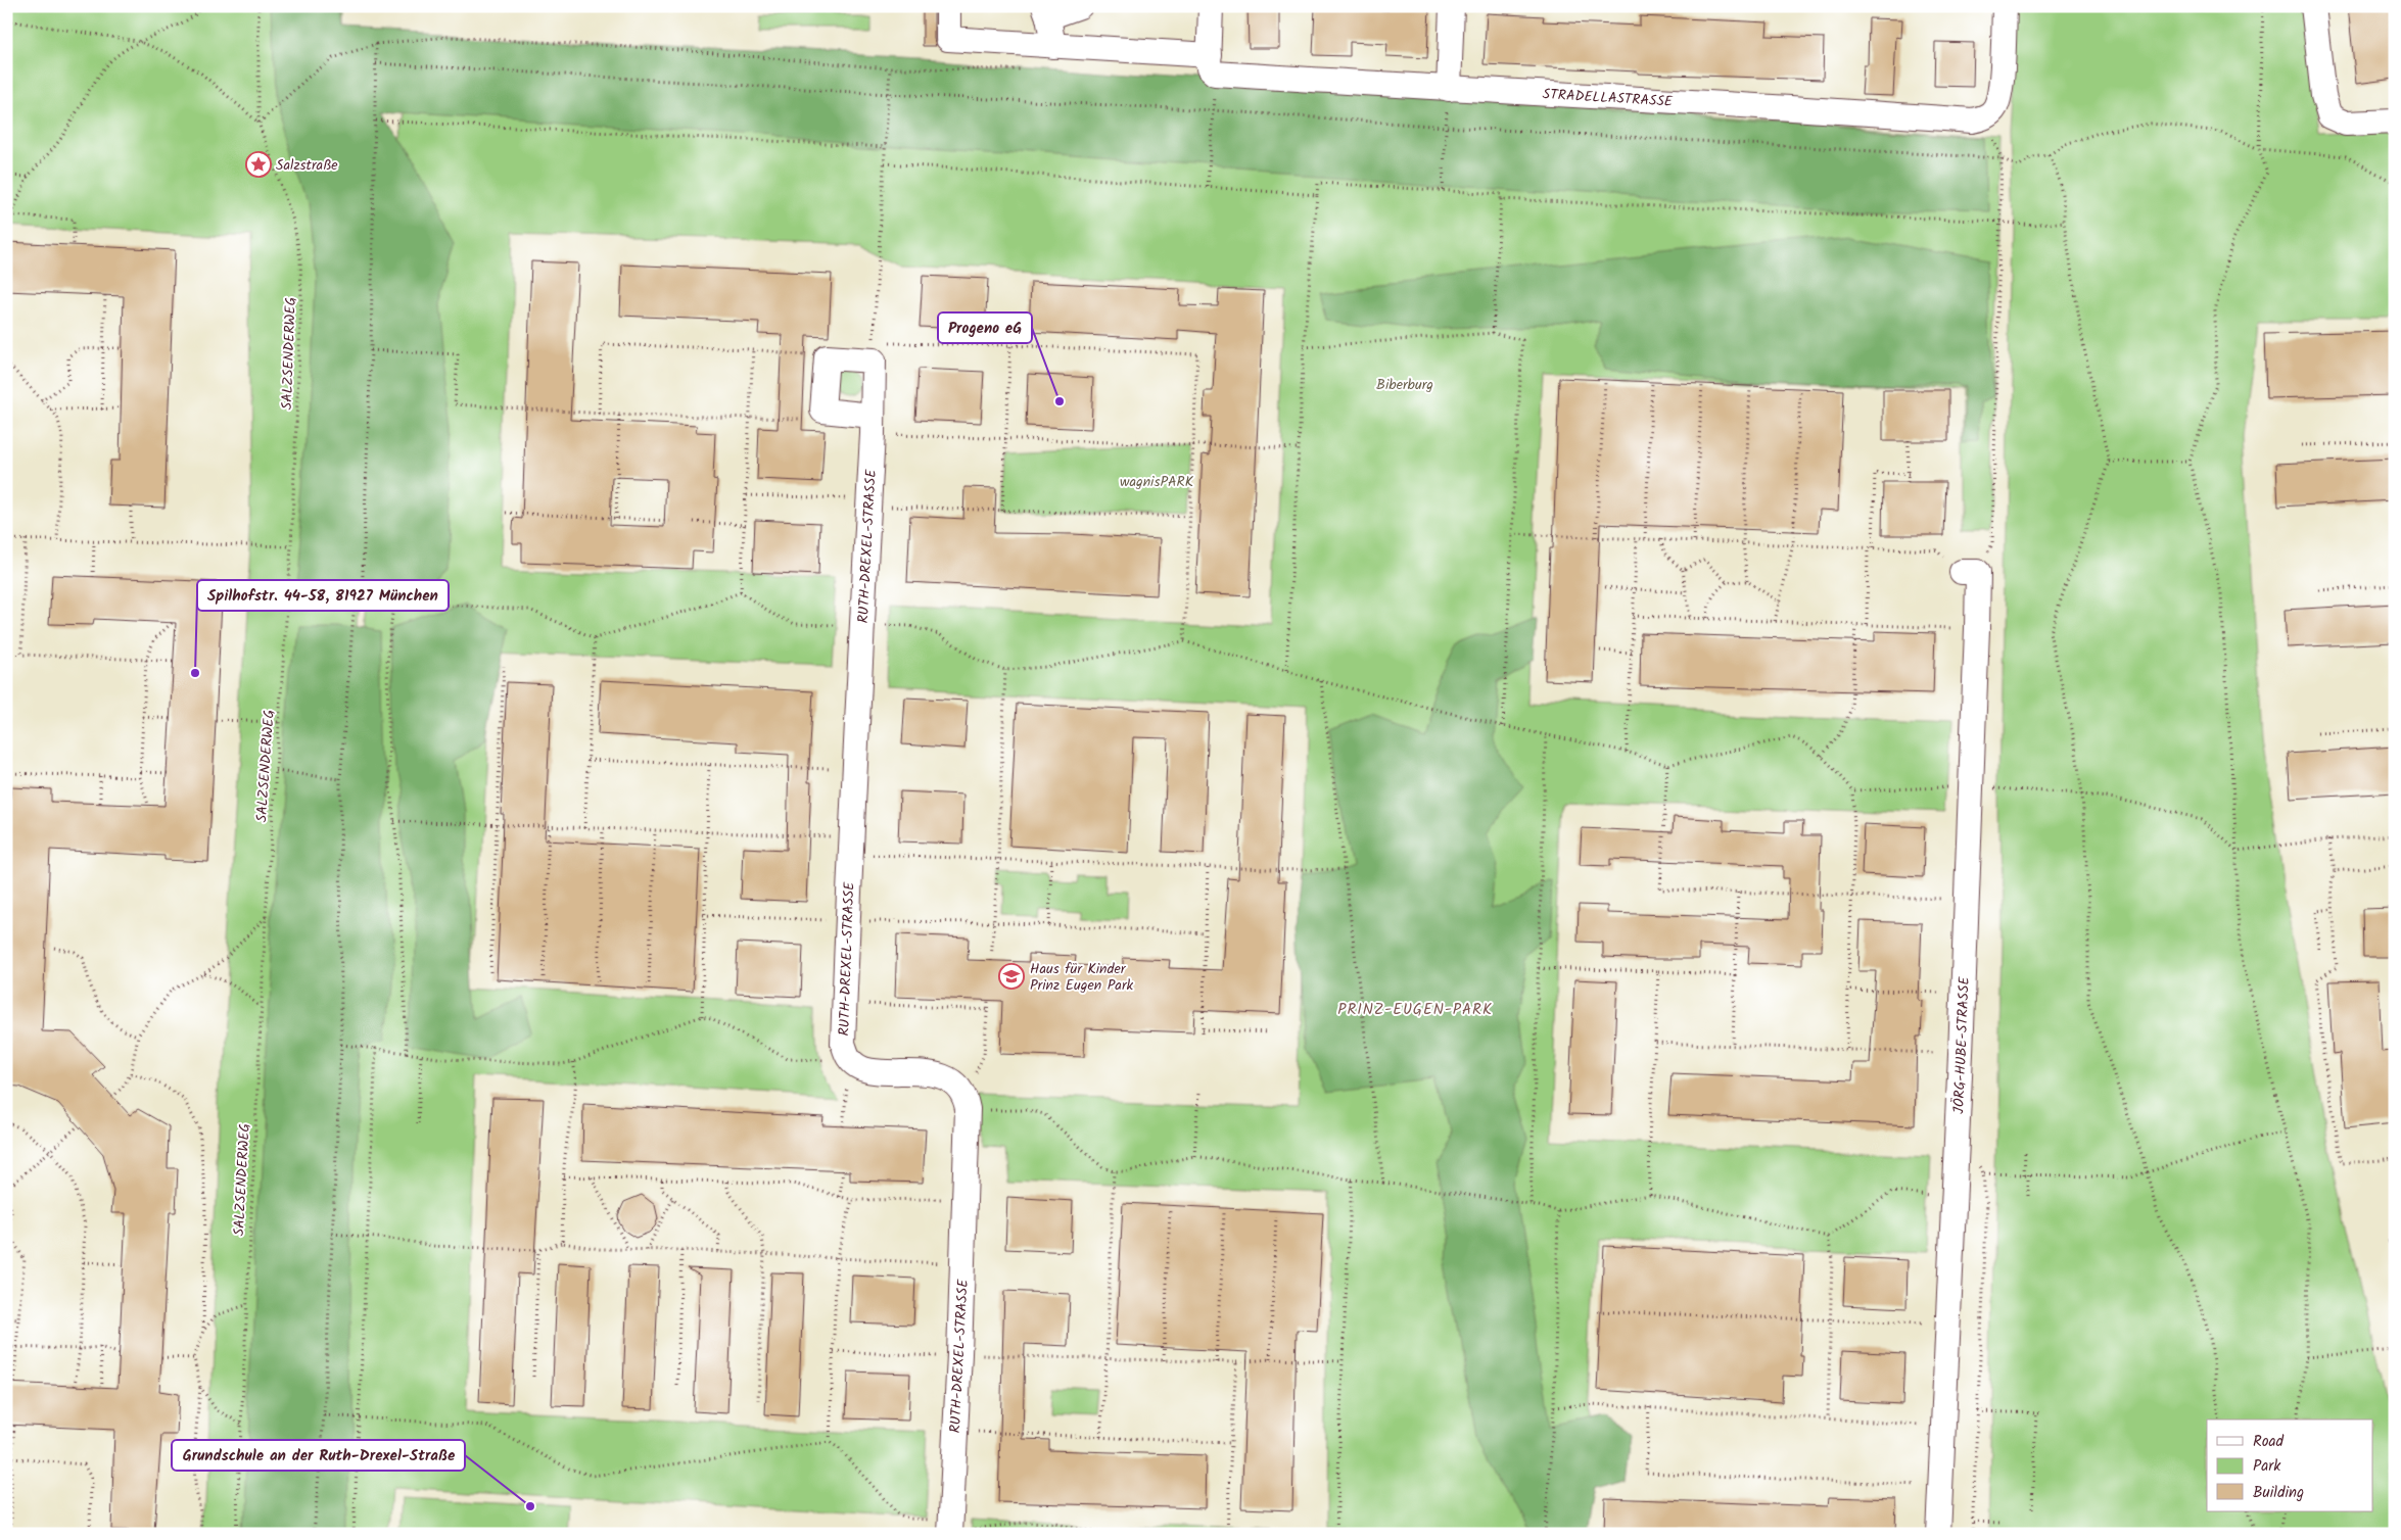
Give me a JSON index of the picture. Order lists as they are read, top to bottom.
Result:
{
  "streets": {
    "street": ["STRADELLASTRASSE", "RUTH-DREXEL-STRASSE", "JÖRG-HUBE-STRASSE"],
    "path": ["SALZSENDERWEG"]
  },
  "districts": ["PRINZ-EUGEN-PARK"],
  "parks": ["Biberburg", "wagnisPARK"],
  "places": {
    "place": ["Salzstraße"],
    "other": ["Progeno eG", "Spilhofstr. 44-58, 81927 München", "Grundschule an der Ruth-Drexel-Straße"],
    "school or university": ["Haus für Kinder Prinz Eugen Park"]
  },
  "legend": ["Road", "Park", "Building"]
}
